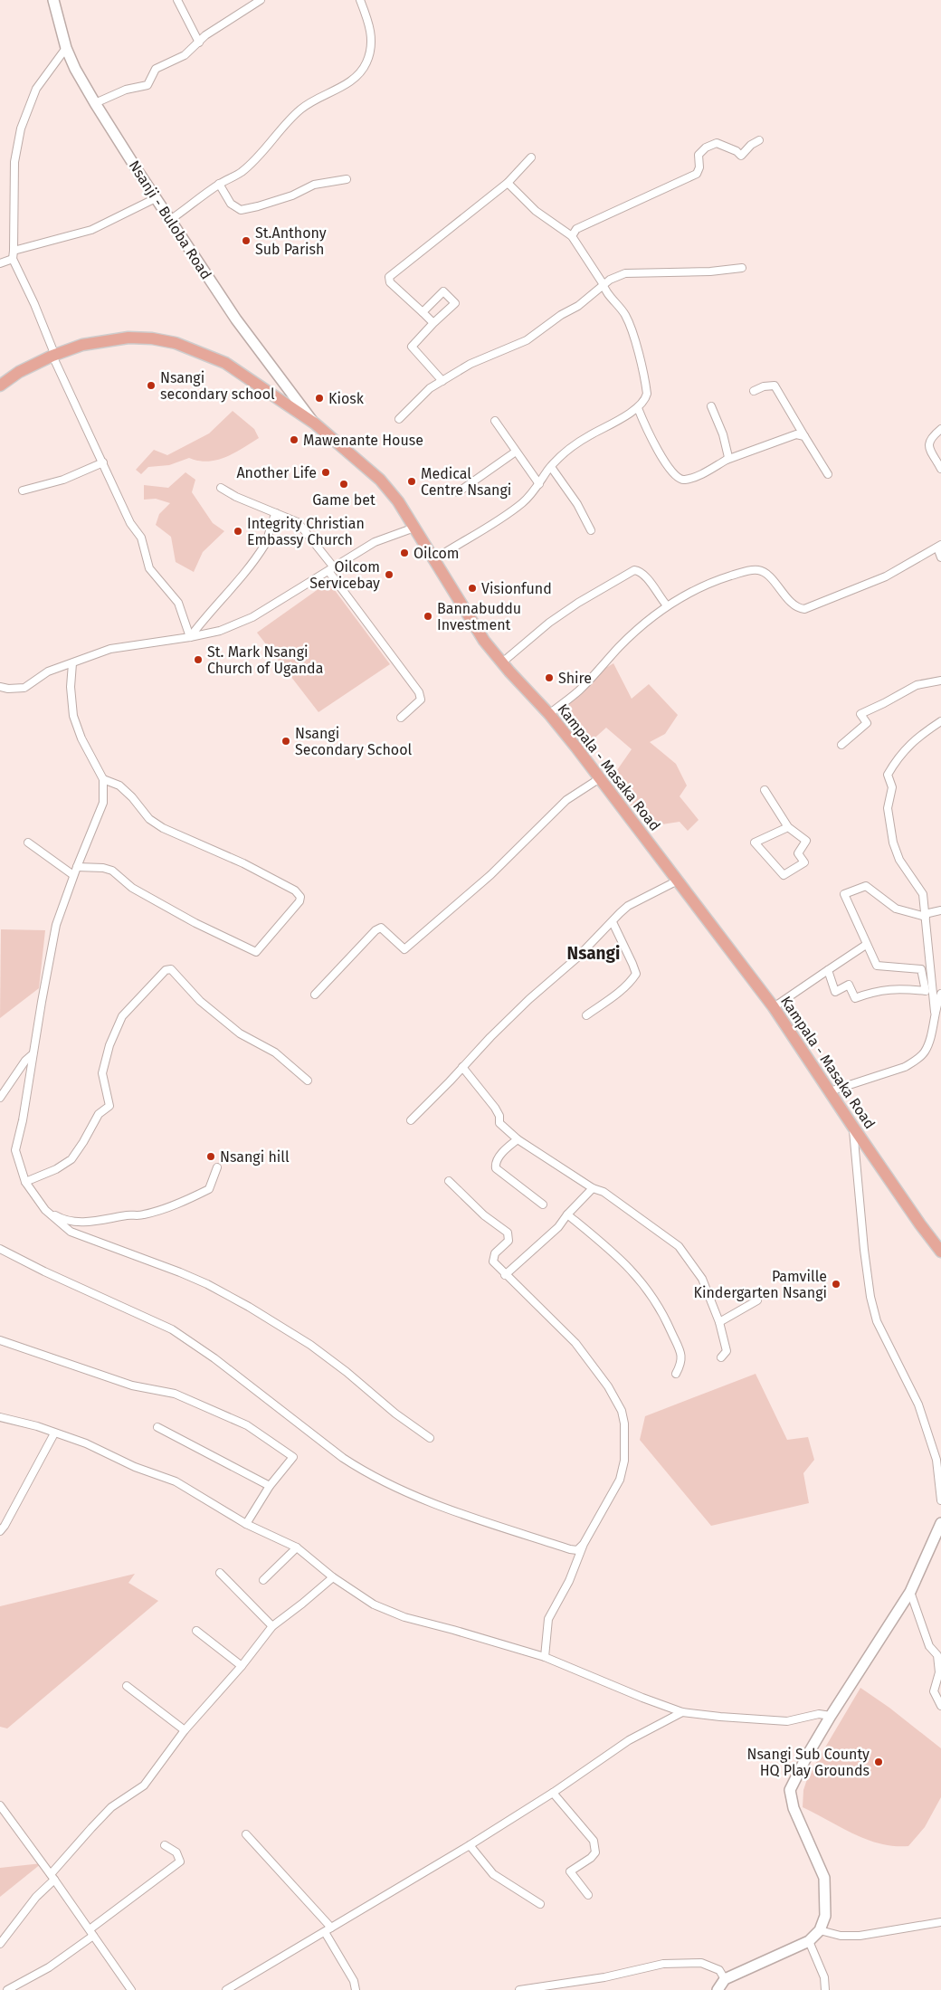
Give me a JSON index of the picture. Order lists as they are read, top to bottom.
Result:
{
  "streets": {
    "main road": ["Kampala - Masaka Road"],
    "street": ["Nsanji - Buloba Road"]
  },
  "crossings": [
    ["Nsanji - Buloba Road", "Kampala - Masaka Road"]
  ],
  "districts": ["Nsangi"],
  "places": [
    "St.Anthony Sub Parish",
    "Nsangi secondary school",
    "Kiosk",
    "Mawenante House",
    "Another Life",
    "Medical Centre Nsangi",
    "Game bet",
    "Integrity Christian Embassy Church",
    "Oilcom",
    "Oilcom Servicebay",
    "Visionfund",
    "Bannabuddu Investment",
    "St. Mark Nsangi Church of Uganda",
    "Shire",
    "Nsangi Secondary School",
    "Nsangi hill",
    "Pamville Kindergarten Nsangi",
    "Nsangi Sub County HQ Play Grounds"
  ]
}
